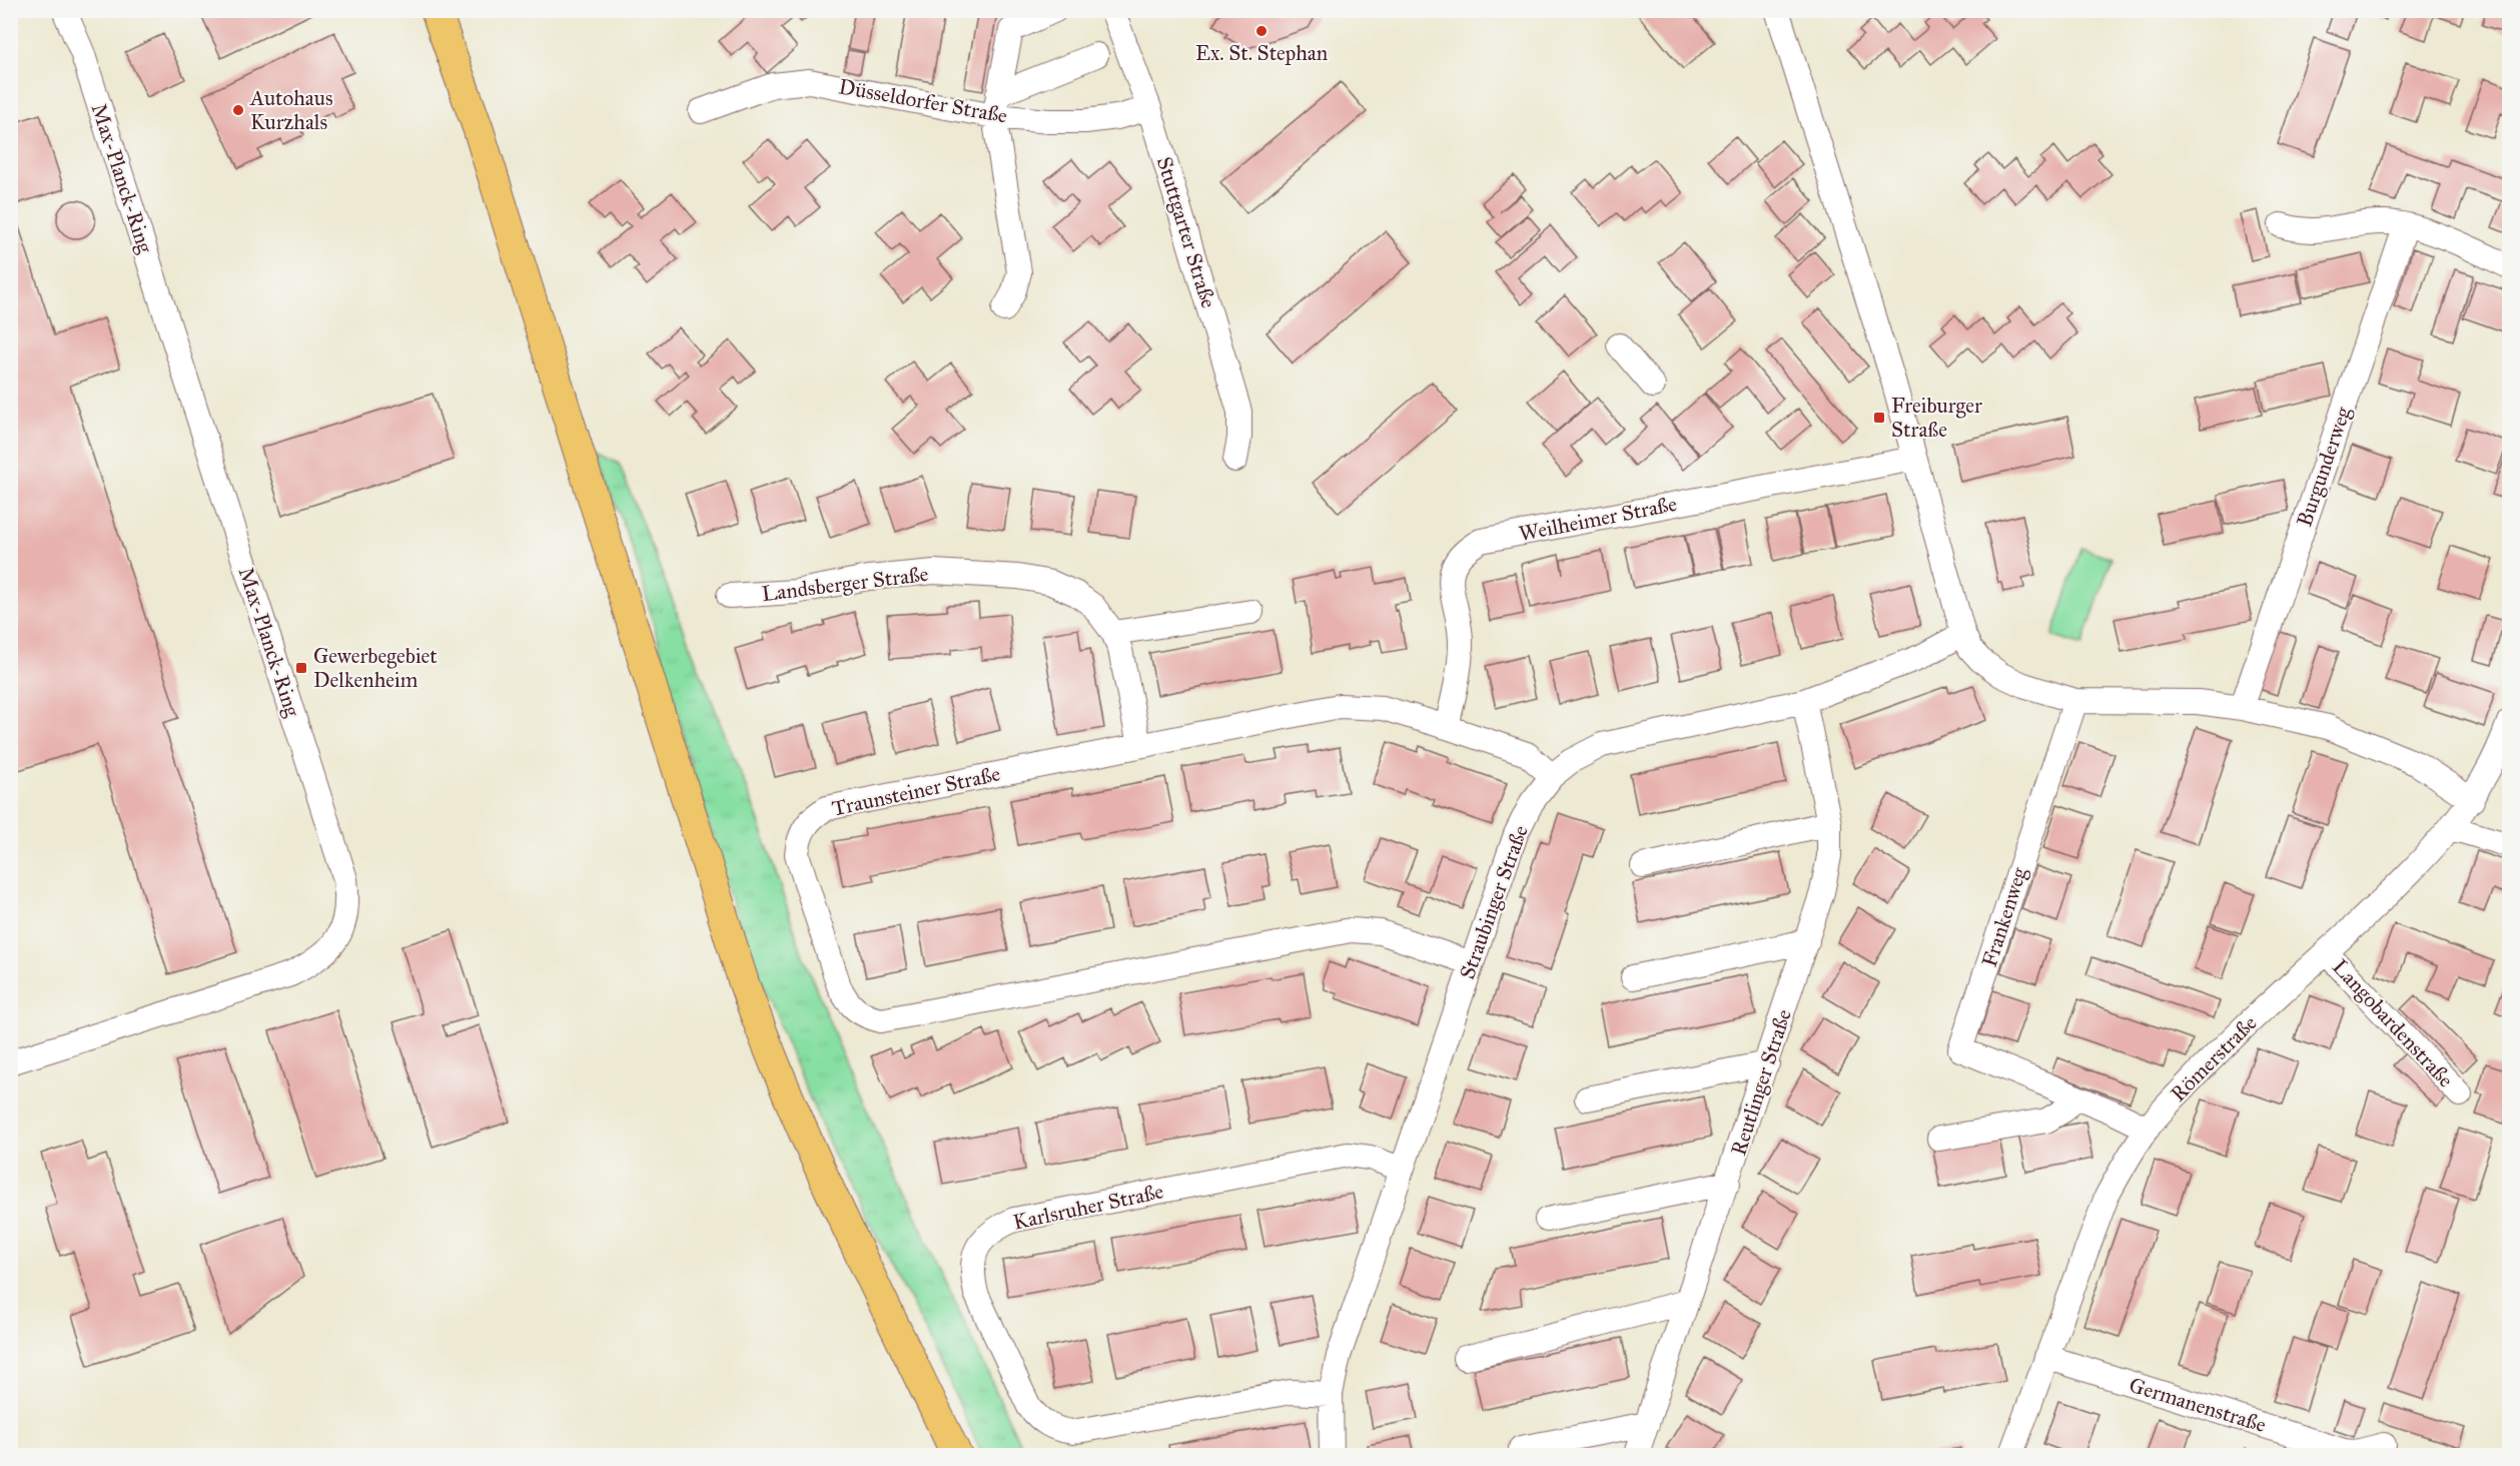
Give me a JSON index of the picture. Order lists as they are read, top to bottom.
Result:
{
  "streets": {
    "street": [
      "Düsseldorfer Straße",
      "Max-Planck-Ring",
      "Stuttgarter Straße",
      "Burgunderweg",
      "Weilheimer Straße",
      "Landsberger Straße",
      "Traunsteiner Straße",
      "Straubinger Straße",
      "Frankenweg",
      "Langobardenstraße",
      "Römerstraße",
      "Reutlinger Straße",
      "Karlsruher Straße",
      "Germanenstraße"
    ]
  },
  "crossings": [
    ["Düsseldorfer Straße", "Stuttgarter Straße"],
    ["Weilheimer Straße", "Traunsteiner Straße"],
    ["Landsberger Straße", "Traunsteiner Straße"],
    ["Traunsteiner Straße", "Straubinger Straße"],
    ["Straubinger Straße", "Reutlinger Straße"],
    ["Straubinger Straße", "Karlsruher Straße"],
    ["Langobardenstraße", "Römerstraße"],
    ["Römerstraße", "Germanenstraße"]
  ],
  "places": {
    "other": ["Ex. St. Stephan", "Autohaus Kurzhals"],
    "transit": ["Freiburger Straße", "Gewerbegebiet Delkenheim"]
  }
}
